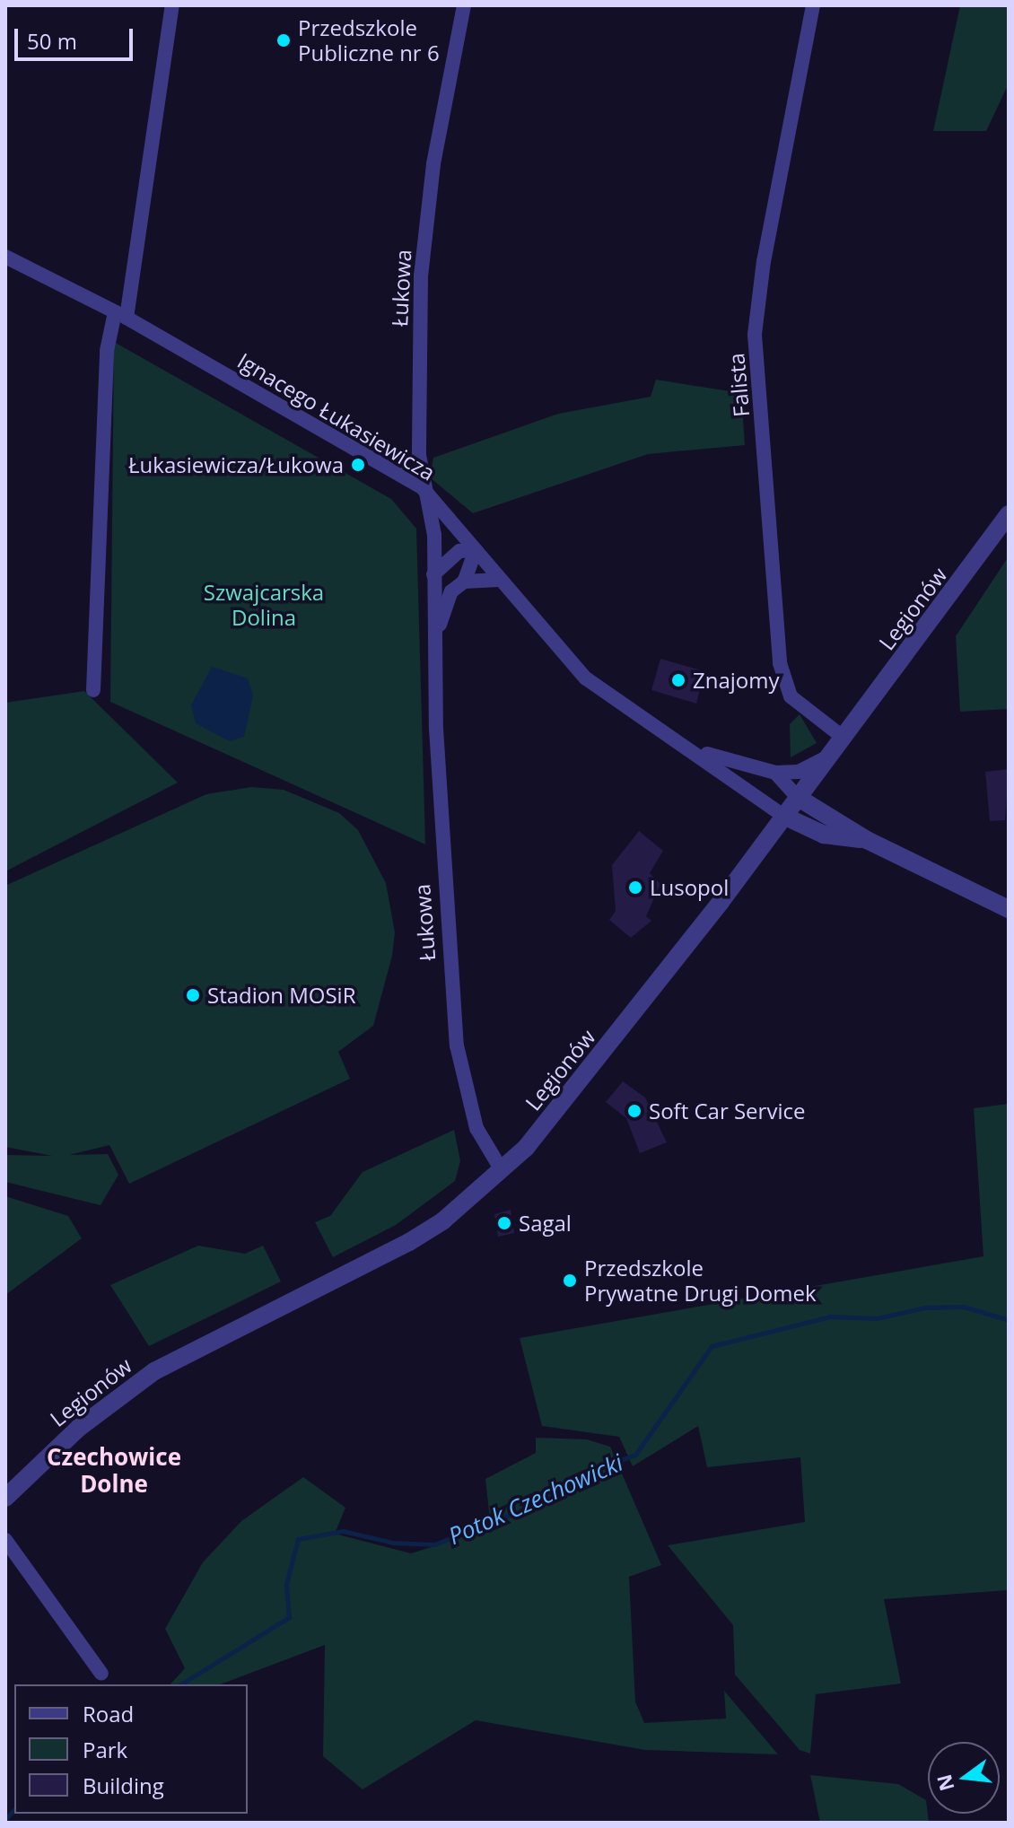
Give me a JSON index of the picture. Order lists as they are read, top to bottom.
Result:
{
  "streets": {
    "street": [
      "Łukowa",
      "Falista",
      "Ignacego Łukasiewicza",
      "Legionów"
    ]
  },
  "crossings": [
    ["Łukowa", "Ignacego Łukasiewicza"],
    ["Łukowa", "Legionów"],
    ["Falista", "Legionów"],
    ["Ignacego Łukasiewicza", "Legionów"]
  ],
  "districts": ["Czechowice Dolne"],
  "water": ["Potok Czechowicki"],
  "parks": ["Szwajcarska Dolina"],
  "places": [
    "Przedszkole Publiczne nr 6",
    "Łukasiewicza/Łukowa",
    "Znajomy",
    "Lusopol",
    "Stadion MOSiR",
    "Soft Car Service",
    "Sagal",
    "Przedszkole Prywatne Drugi Domek"
  ],
  "legend": ["Road", "Park", "Building"],
  "scale_bar": "50 m",
  "north": "left"
}
